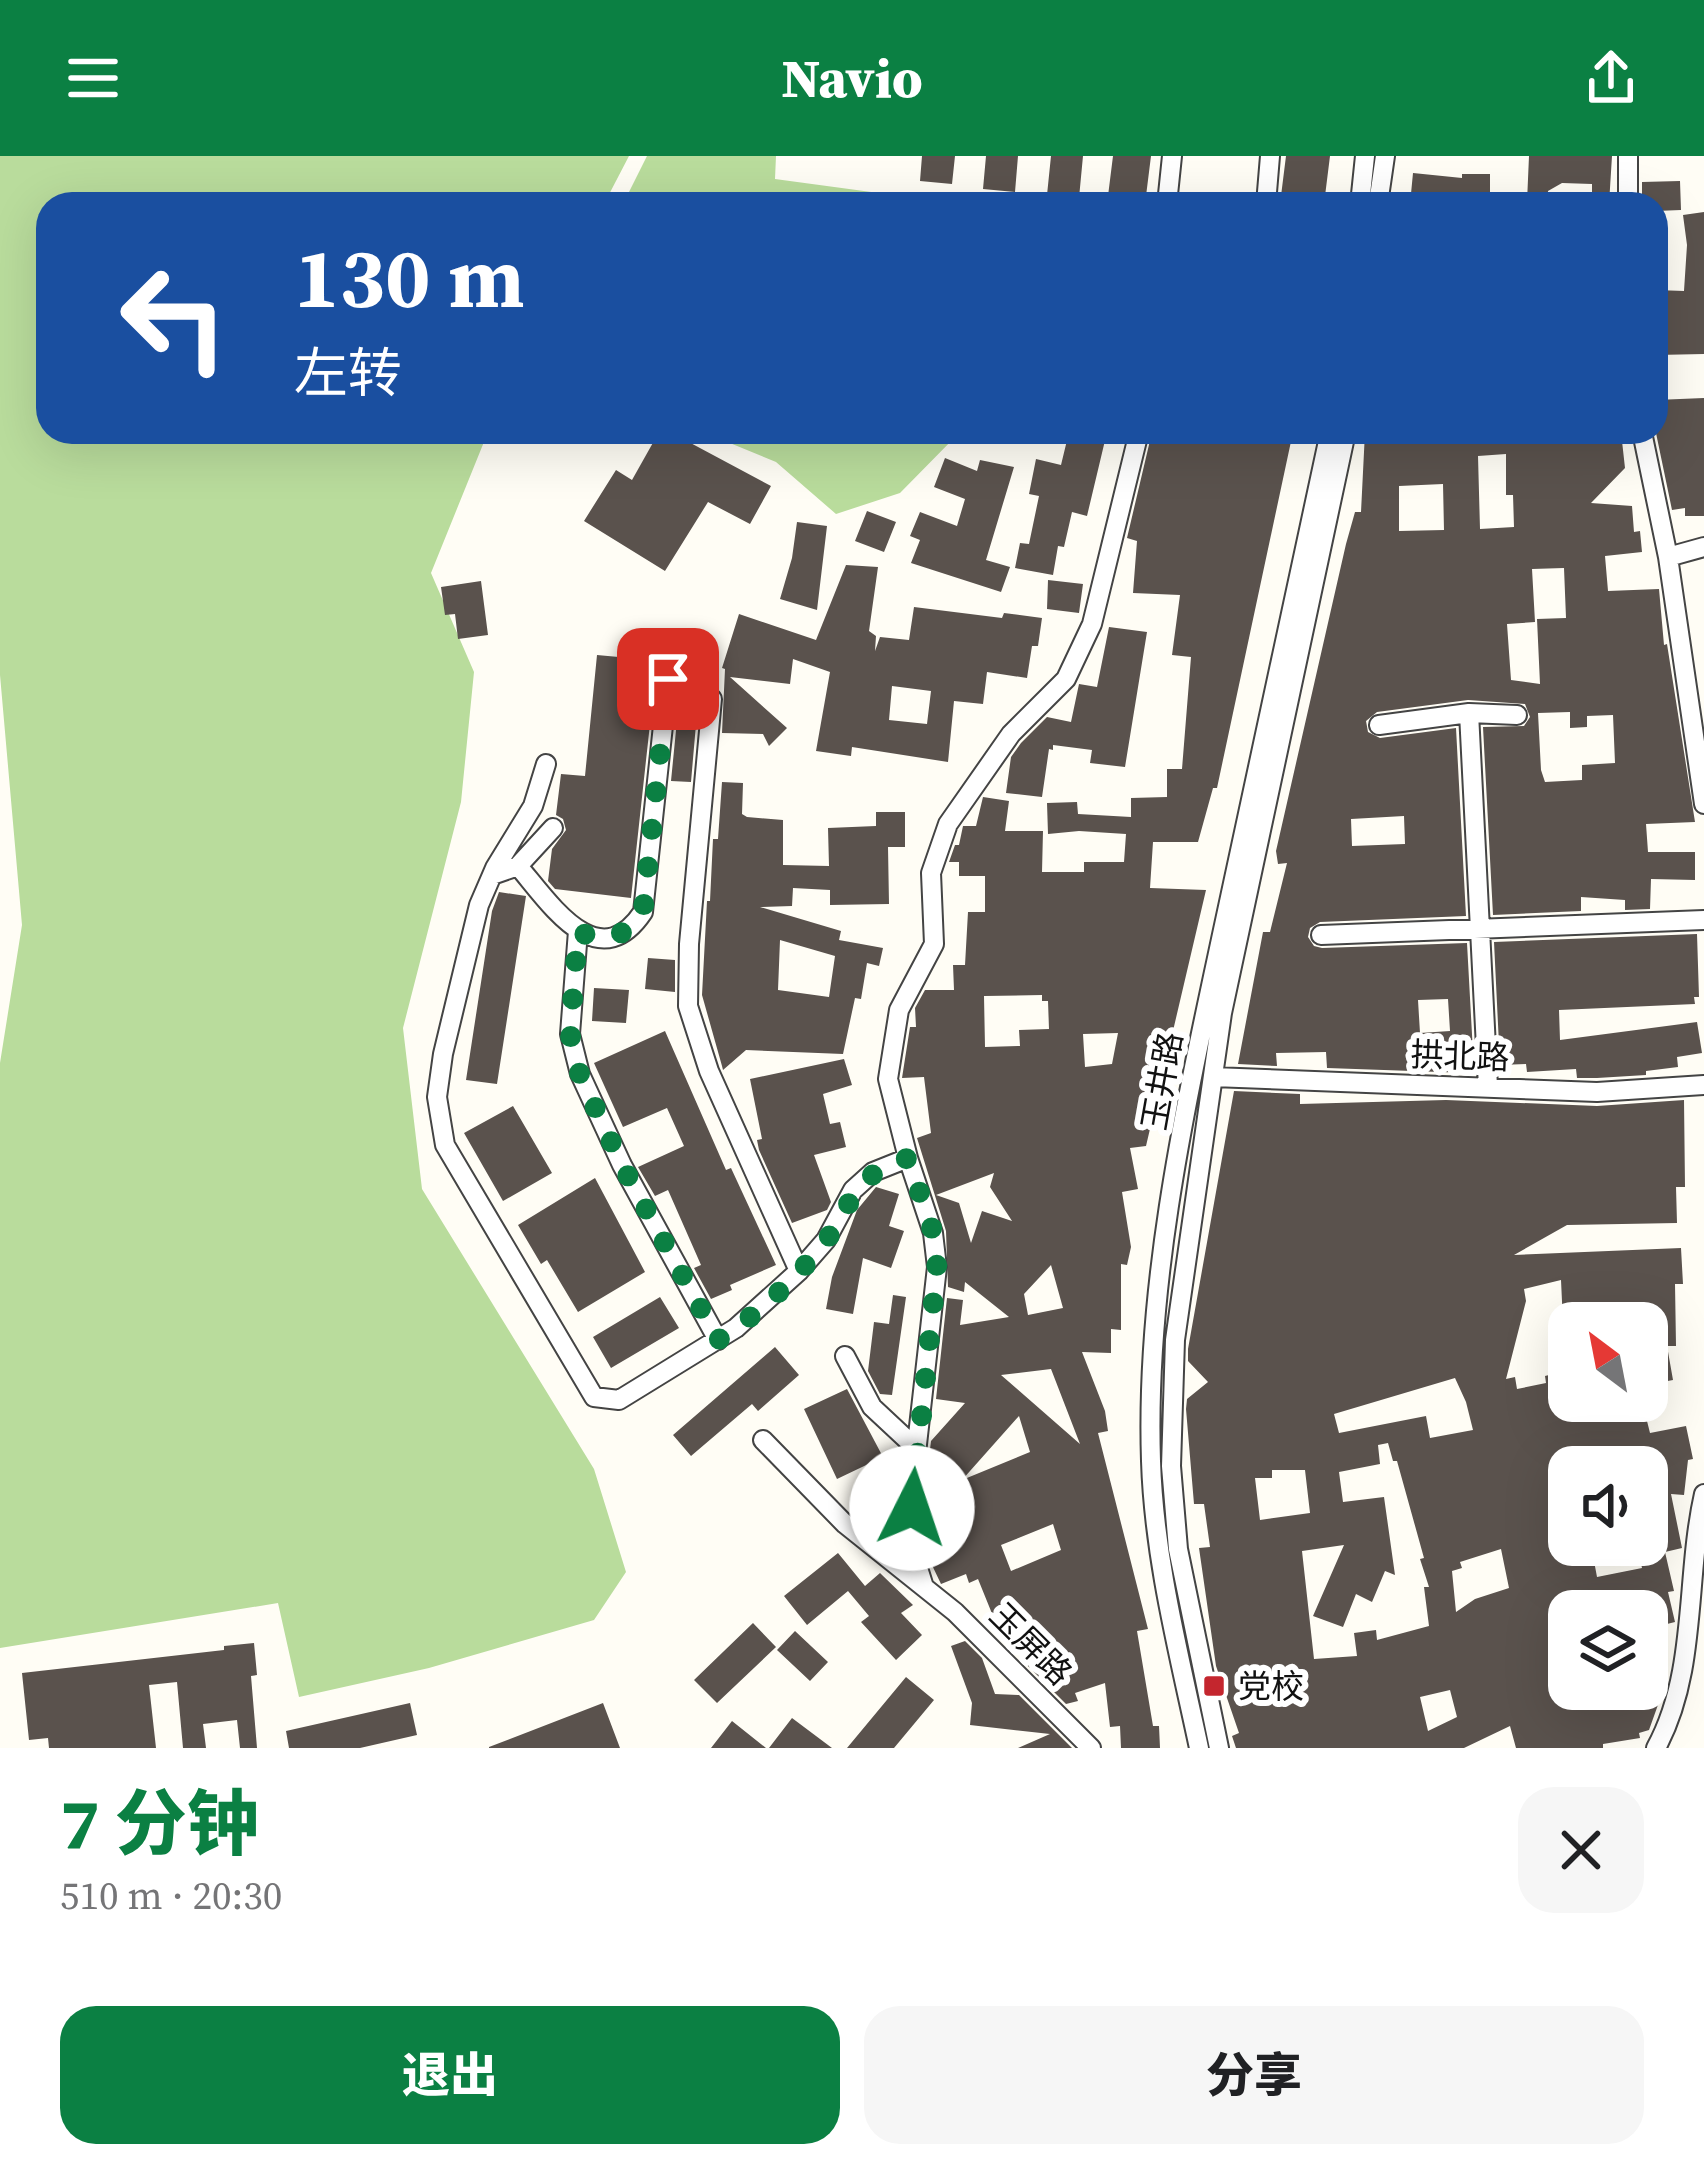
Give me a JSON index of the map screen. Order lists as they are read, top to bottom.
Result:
{
  "streets": {
    "street": ["拱北路", "玉井路", "玉屏路"]
  },
  "crossings": [
    ["拱北路", "玉井路"]
  ],
  "places": {
    "transit": ["党校"]
  },
  "north": "top left",
  "page": {
    "header": "Navio",
    "turn": ["130 m", "左转"],
    "heading": ["7 分钟", "510 m · 20:30"],
    "buttons": ["退出", "分享"]
  }
}
